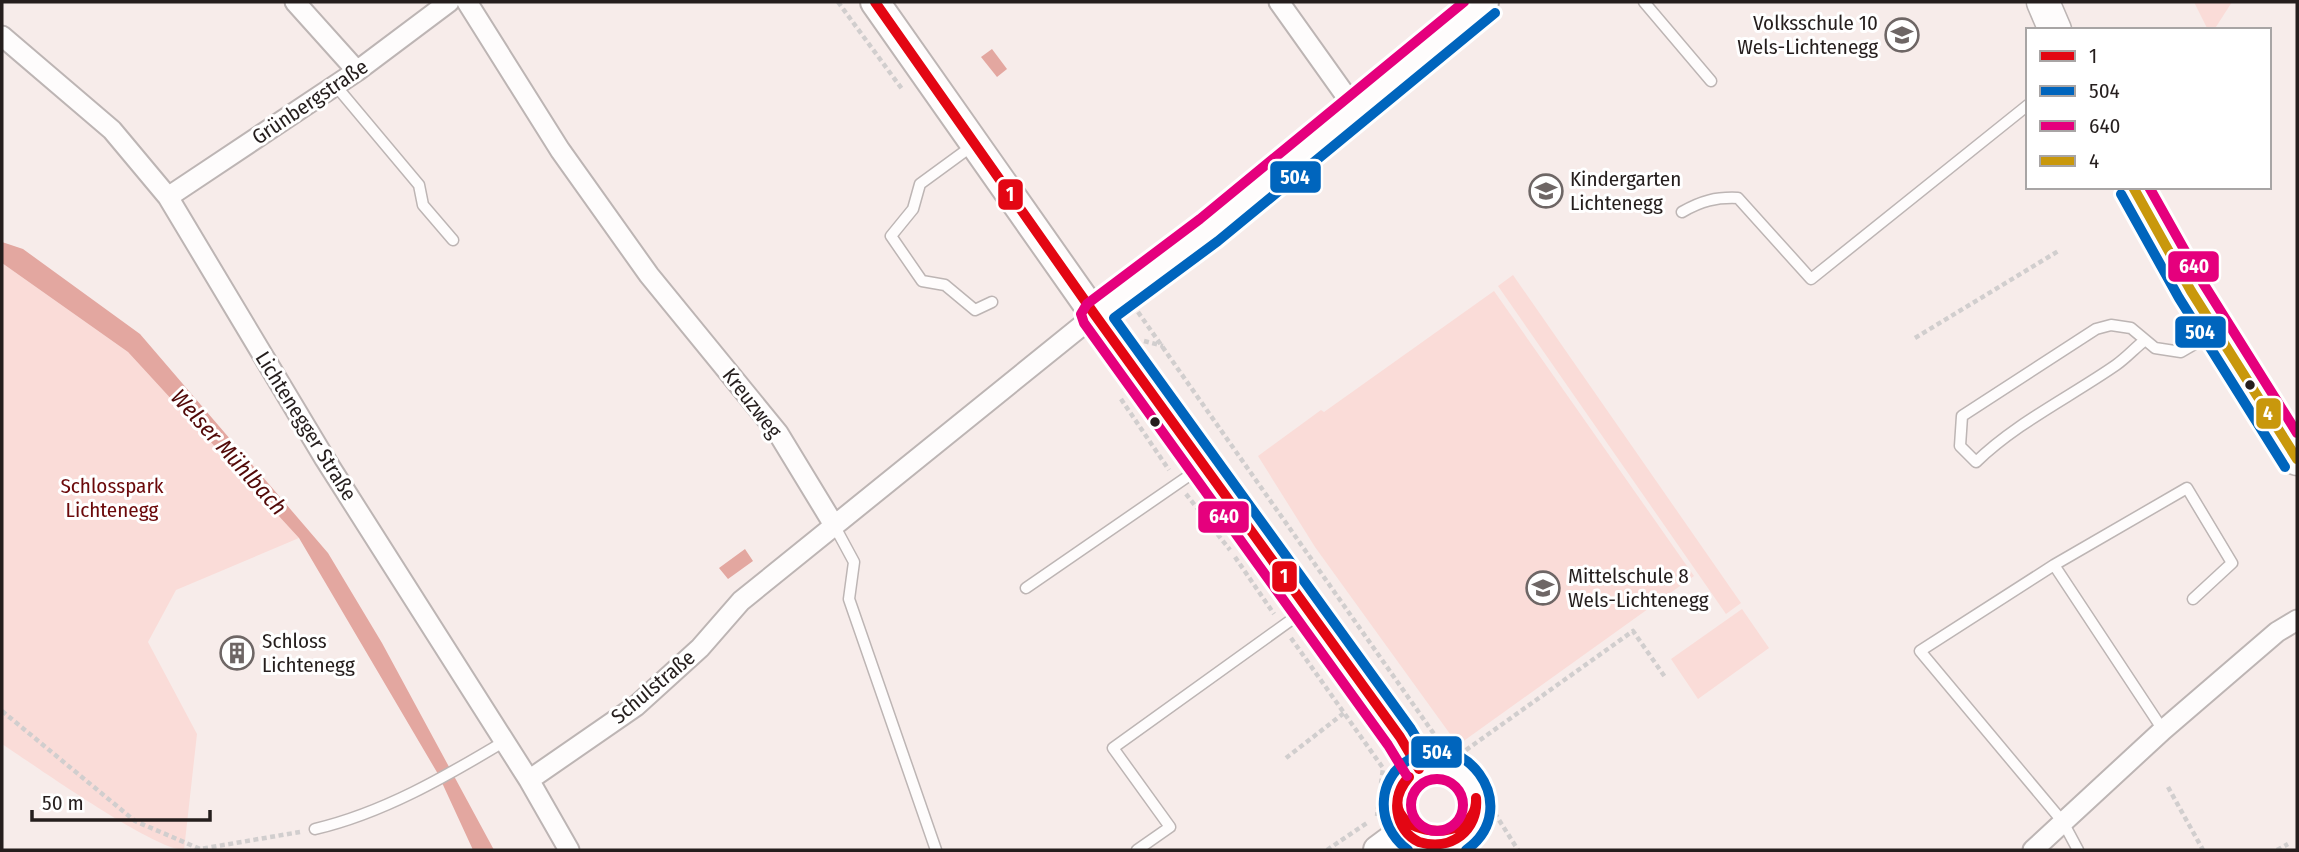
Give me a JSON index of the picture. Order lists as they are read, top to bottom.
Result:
{
  "streets": {
    "street": [
      "Grünbergstraße",
      "Kreuzweg",
      "Lichtenegger Straße",
      "Schulstraße"
    ]
  },
  "crossings": [
    ["Grünbergstraße", "Lichtenegger Straße"],
    ["Kreuzweg", "Schulstraße"],
    ["Lichtenegger Straße", "Schulstraße"]
  ],
  "water": ["Welser Mühlbach"],
  "parks": ["Schlosspark Lichtenegg"],
  "places": {
    "school or university": ["Volksschule 10 Wels-Lichtenegg", "Kindergarten Lichtenegg", "Mittelschule 8 Wels-Lichtenegg"],
    "building": ["Schloss Lichtenegg"]
  },
  "lines": [
    "transit line 1",
    "transit line 640",
    "transit line 504",
    "transit line 4"
  ],
  "legend": [
    "1",
    "504",
    "640",
    "4"
  ],
  "scale_bar": "50 m"
}
